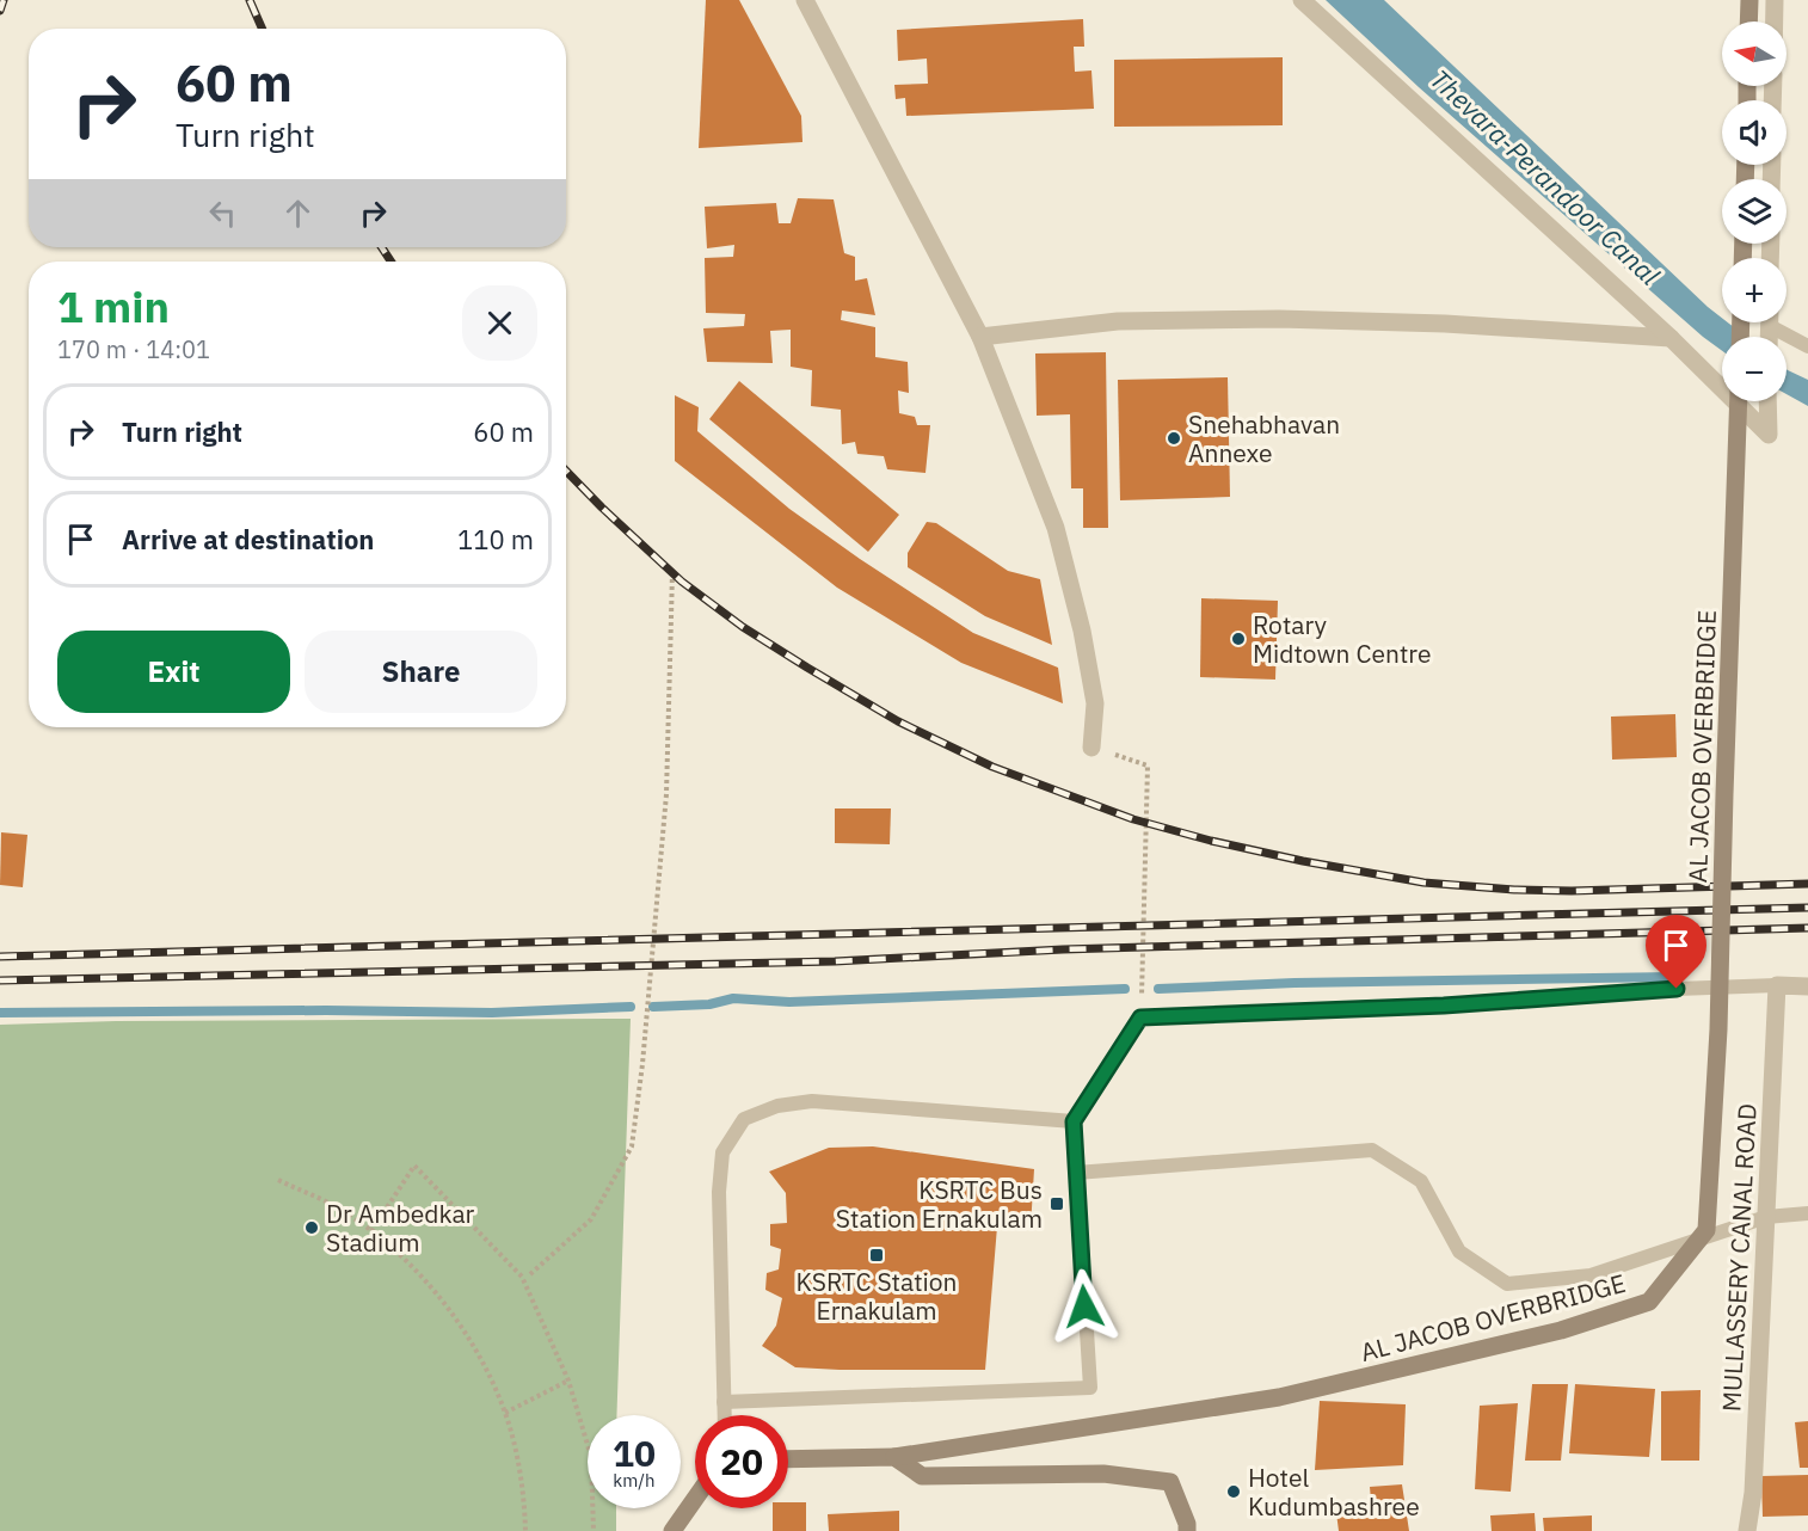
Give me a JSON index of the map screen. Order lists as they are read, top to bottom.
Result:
{
  "streets": {
    "main road": ["AL JACOB OVERBRIDGE"],
    "street": ["MULLASSERY CANAL ROAD"]
  },
  "water": ["Thevara-Perandoor Canal"],
  "places": {
    "other": [
      "Snehabhavan Annexe",
      "Rotary Midtown Centre",
      "Dr Ambedkar Stadium",
      "Hotel Kudumbashree"
    ],
    "transit": ["KSRTC Bus Station Ernakulam", "KSRTC Station Ernakulam"]
  },
  "north": "left",
  "page": {
    "map_buttons": ["+", "−"],
    "turn": ["60 m", "Turn right"],
    "heading": ["1 min", "170 m · 14:01"],
    "list": [
      {
        "name": "Turn right",
        "value": "60 m"
      },
      {
        "name": "Arrive at destination",
        "value": "110 m"
      }
    ],
    "buttons": ["Exit", "Share"],
    "speed": "10 km/h",
    "limit": "20"
  }
}
